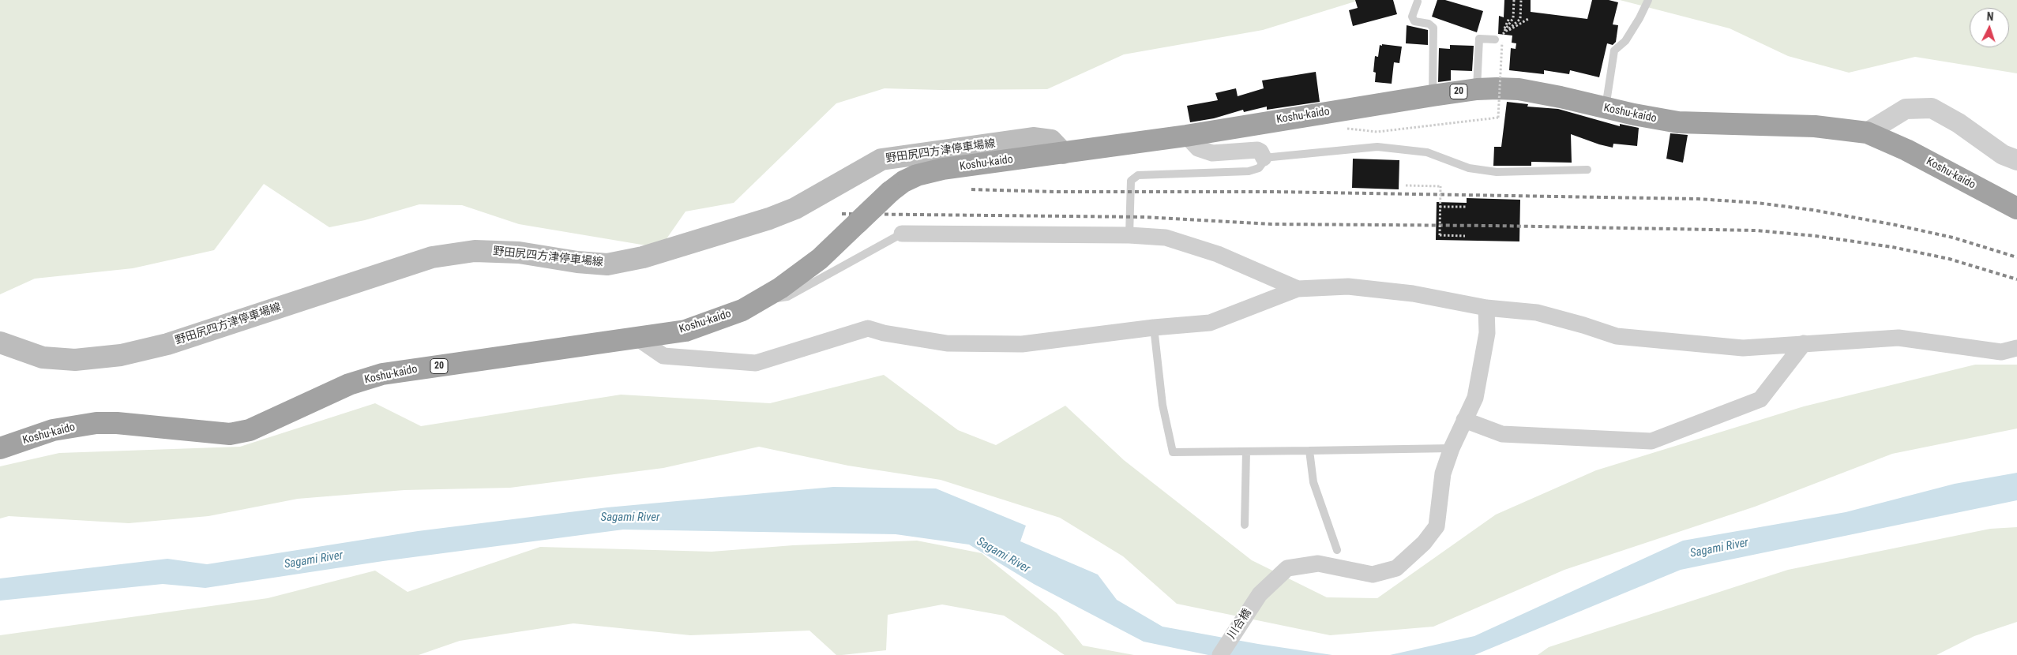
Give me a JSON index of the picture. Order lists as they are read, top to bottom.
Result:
{
  "streets": {
    "highway": ["20", "Koshu-kaido"],
    "main road": ["野田尻四方津停車場線"],
    "street": ["川合橋"]
  },
  "crossings": [
    ["Koshu-kaido", "野田尻四方津停車場線"]
  ],
  "water": ["Sagami River"],
  "north": "top"
}
